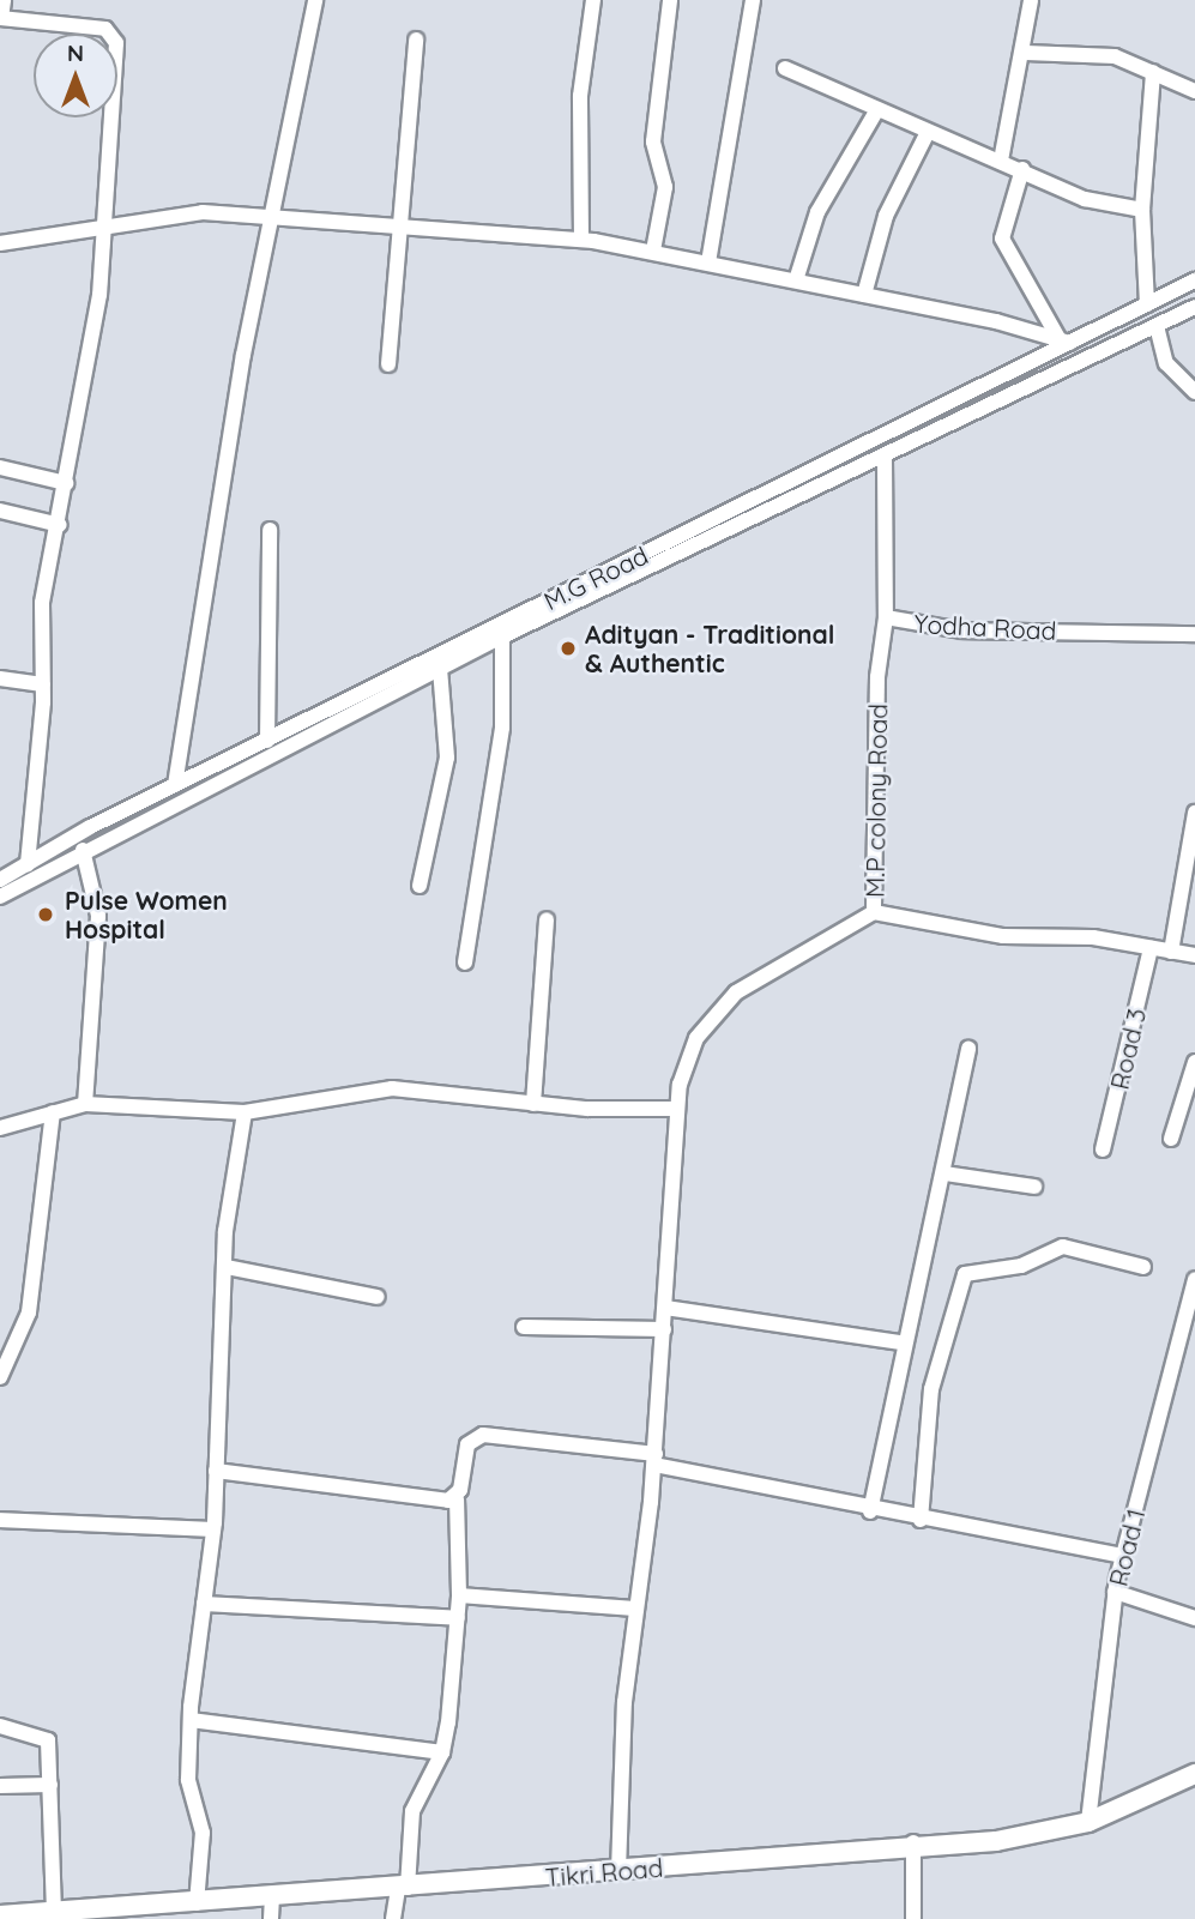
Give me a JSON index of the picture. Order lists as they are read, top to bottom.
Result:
{
  "streets": {
    "street": [
      "M.G Road",
      "Yodha Road",
      "M.P colony Road",
      "Road 3",
      "Road 1",
      "Tikri Road"
    ]
  },
  "crossings": [
    ["M.G Road", "Yodha Road"],
    ["Yodha Road", "M.P colony Road"],
    ["M.P colony Road", "Road 3"],
    ["Road 1", "Tikri Road"]
  ],
  "places": ["Adityan - Traditional & Authentic", "Pulse Women Hospital"],
  "north": "top"
}
